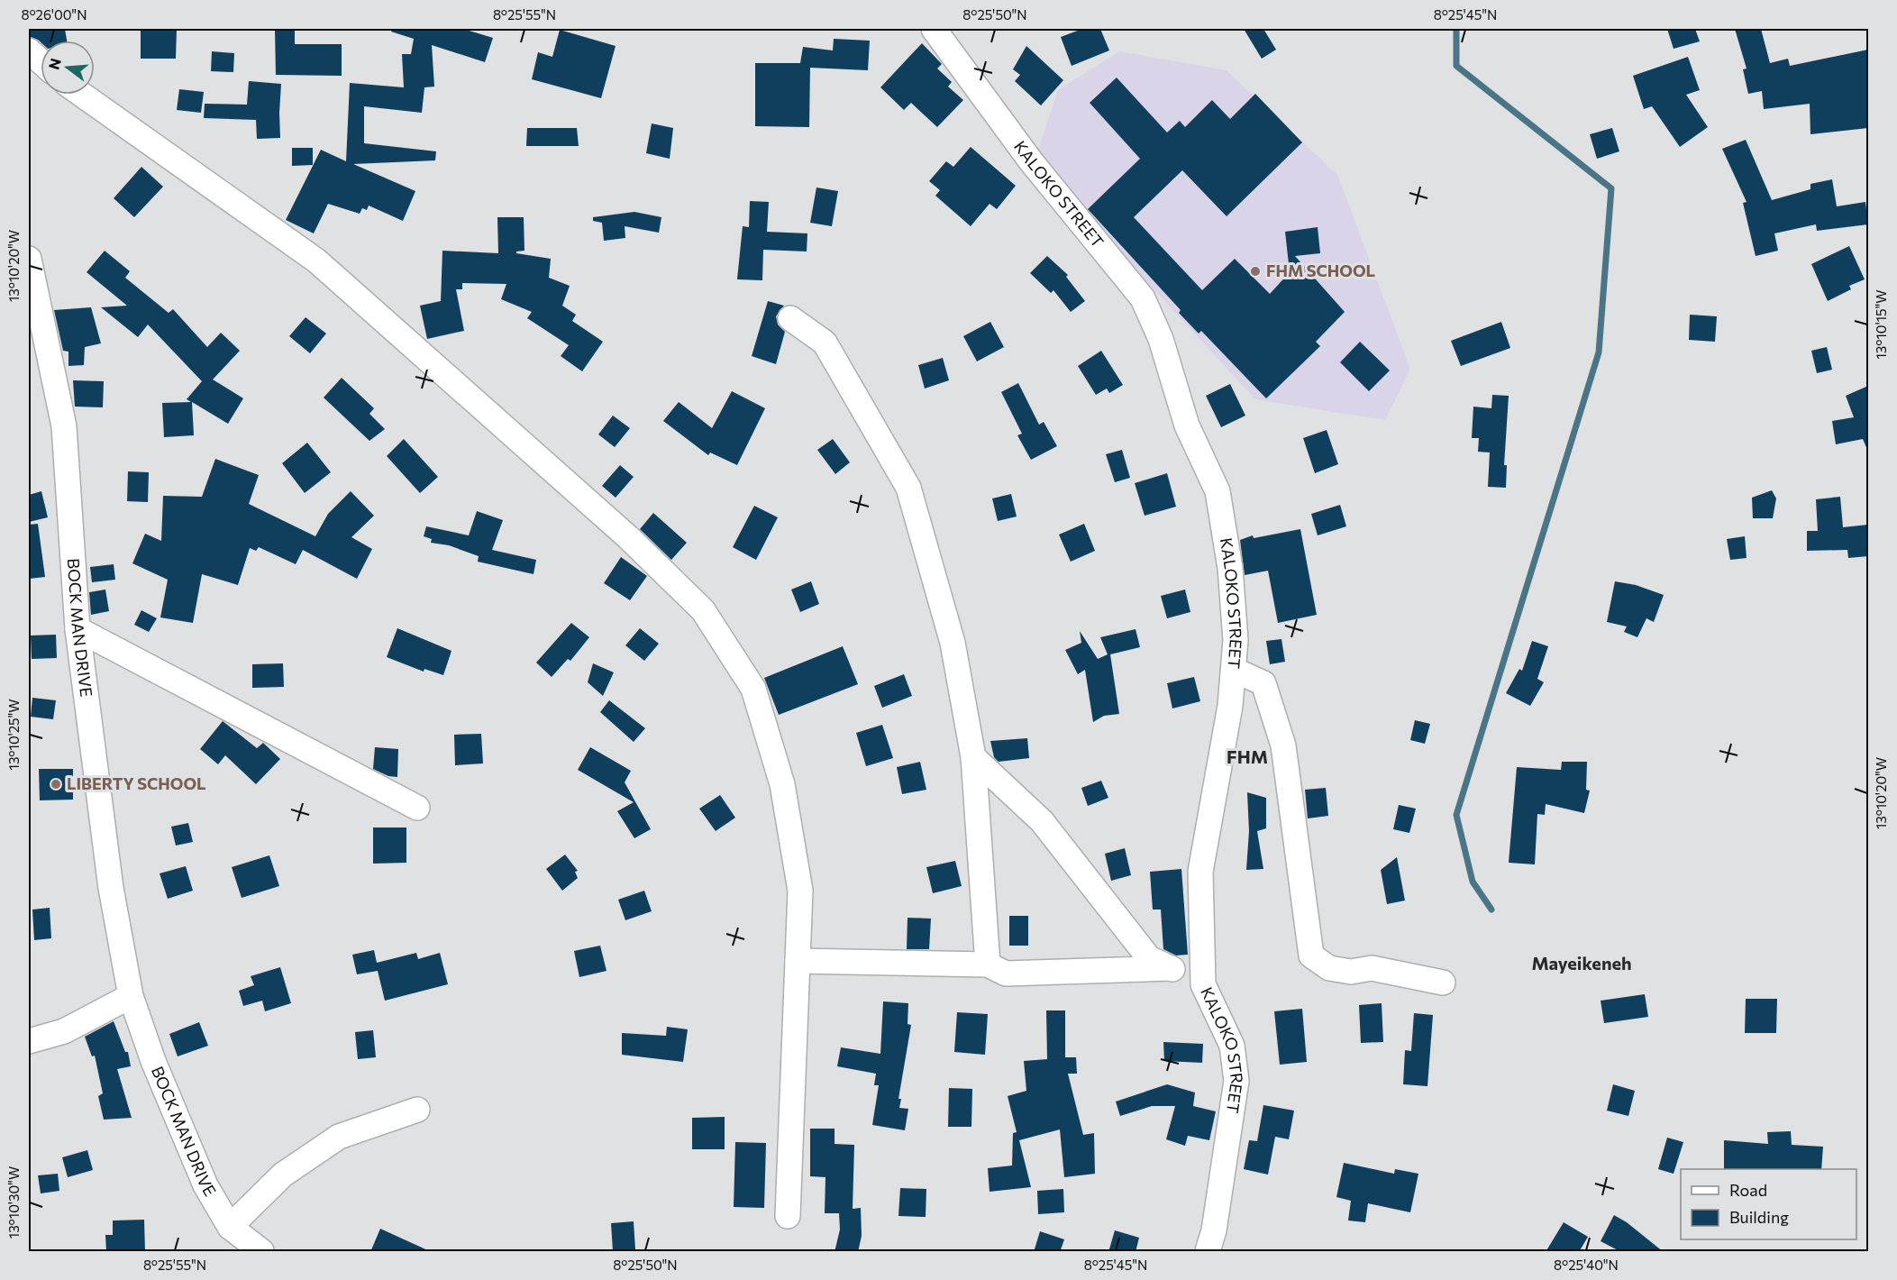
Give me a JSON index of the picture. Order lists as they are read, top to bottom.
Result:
{
  "streets": {
    "street": ["KALOKO STREET", "BOCK MAN DRIVE"]
  },
  "districts": ["FHM", "Mayeikeneh"],
  "places": ["FHM SCHOOL", "LIBERTY SCHOOL"],
  "legend": ["Road", "Building"],
  "north": "left",
  "coordinates": [
    "8°26'00\"N",
    "8°25'55\"N",
    "8°25'50\"N",
    "8°25'45\"N",
    "13°10'20\"W",
    "13°10'15\"W",
    "13°10'25\"W",
    "13°10'30\"W",
    "8°25'40\"N"
  ]
}
